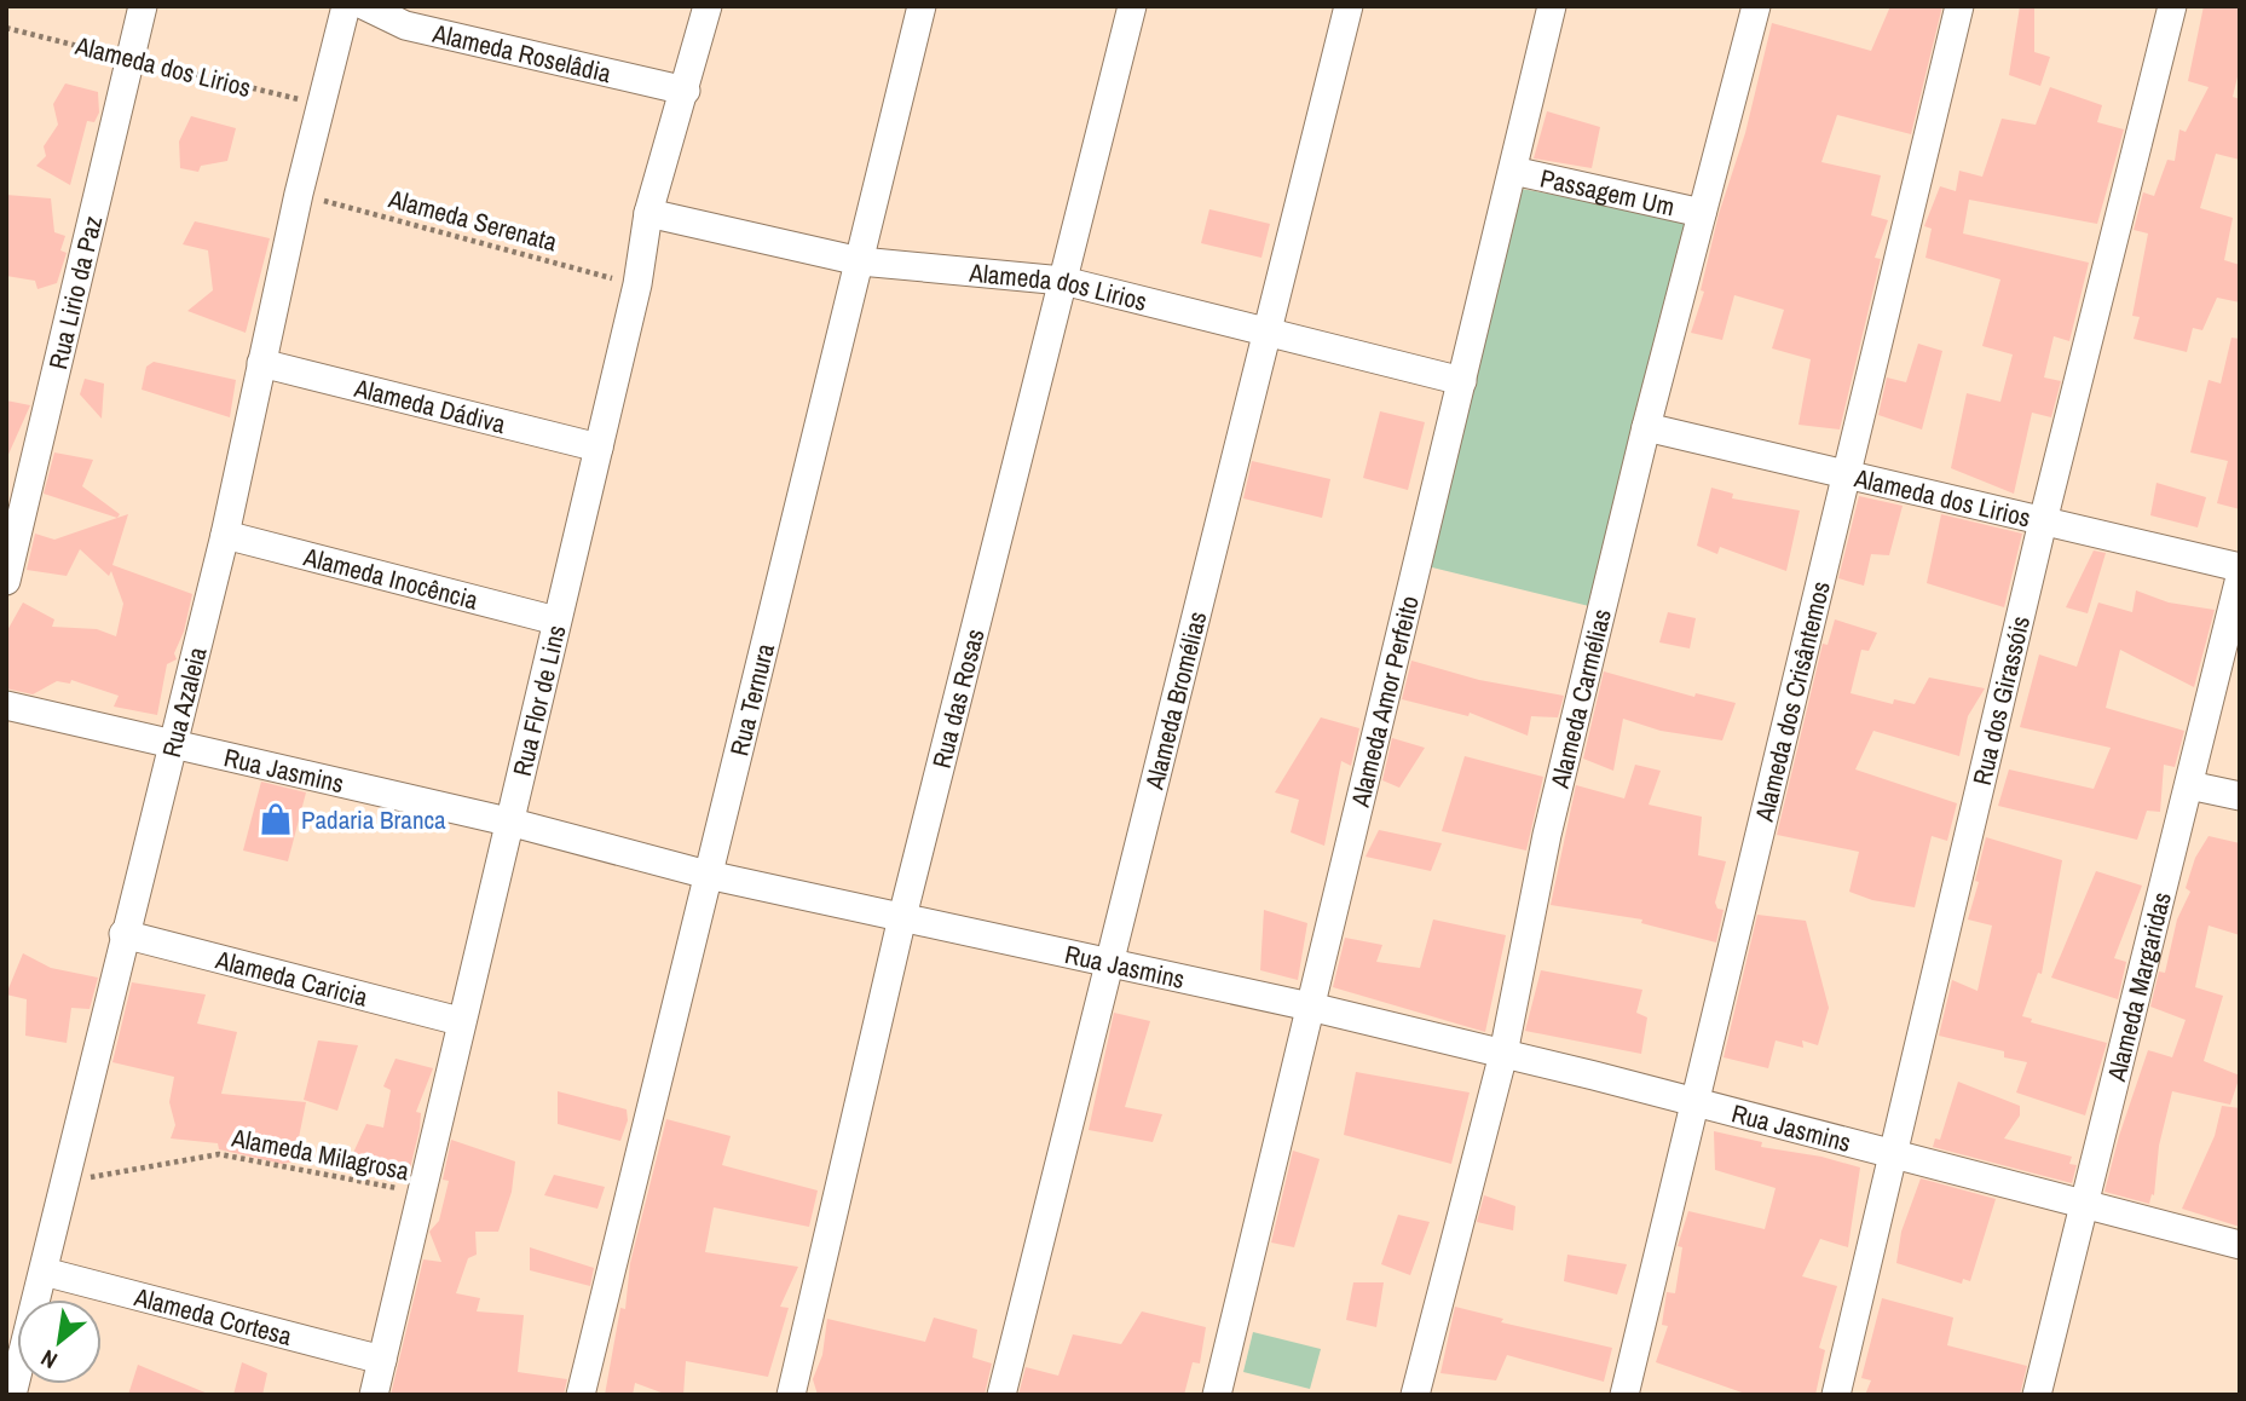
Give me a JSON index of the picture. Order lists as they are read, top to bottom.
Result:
{
  "streets": {
    "street": [
      "Alameda Roselâdia",
      "Alameda dos Lirios",
      "Passagem Um",
      "Rua Lirio da Paz",
      "Alameda Dádiva",
      "Alameda Inocência",
      "Rua das Rosas",
      "Alameda Carmélias",
      "Rua dos Girassóis",
      "Rua Flor de Lins",
      "Rua Ternura",
      "Alameda Bromélias",
      "Alameda Amor Perfeito",
      "Alameda dos Crisântemos",
      "Rua Azaleia",
      "Rua Jasmins",
      "Alameda Caricia",
      "Alameda Margaridas",
      "Alameda Cortesa"
    ],
    "path": ["Alameda Serenata", "Alameda Milagrosa"]
  },
  "crossings": [
    ["Alameda Roselâdia", "Rua Flor de Lins"],
    ["Alameda dos Lirios", "Rua Lirio da Paz"],
    ["Alameda dos Lirios", "Rua das Rosas"],
    ["Alameda dos Lirios", "Alameda Carmélias"],
    ["Alameda dos Lirios", "Rua dos Girassóis"],
    ["Alameda dos Lirios", "Rua Flor de Lins"],
    ["Alameda dos Lirios", "Rua Ternura"],
    ["Alameda dos Lirios", "Alameda Bromélias"],
    ["Alameda dos Lirios", "Alameda Amor Perfeito"],
    ["Alameda dos Lirios", "Alameda dos Crisântemos"],
    ["Alameda dos Lirios", "Rua Azaleia"],
    ["Passagem Um", "Alameda Carmélias"],
    ["Passagem Um", "Alameda Amor Perfeito"],
    ["Alameda Serenata", "Rua Flor de Lins"],
    ["Alameda Serenata", "Rua Azaleia"],
    ["Alameda Dádiva", "Rua Flor de Lins"],
    ["Alameda Dádiva", "Rua Azaleia"],
    ["Alameda Inocência", "Rua Flor de Lins"],
    ["Alameda Inocência", "Rua Azaleia"],
    ["Rua das Rosas", "Rua Jasmins"],
    ["Alameda Carmélias", "Rua Jasmins"],
    ["Rua dos Girassóis", "Rua Jasmins"],
    ["Rua Flor de Lins", "Rua Jasmins"],
    ["Rua Flor de Lins", "Alameda Caricia"],
    ["Rua Flor de Lins", "Alameda Milagrosa"],
    ["Rua Flor de Lins", "Alameda Cortesa"],
    ["Rua Ternura", "Rua Jasmins"],
    ["Alameda Bromélias", "Rua Jasmins"],
    ["Alameda Amor Perfeito", "Rua Jasmins"],
    ["Alameda dos Crisântemos", "Rua Jasmins"],
    ["Rua Azaleia", "Rua Jasmins"],
    ["Rua Azaleia", "Alameda Caricia"],
    ["Rua Azaleia", "Alameda Milagrosa"],
    ["Rua Azaleia", "Alameda Cortesa"],
    ["Rua Jasmins", "Alameda Margaridas"]
  ],
  "places": {
    "shop": ["Padaria Branca"]
  },
  "north": "bottom left"
}
